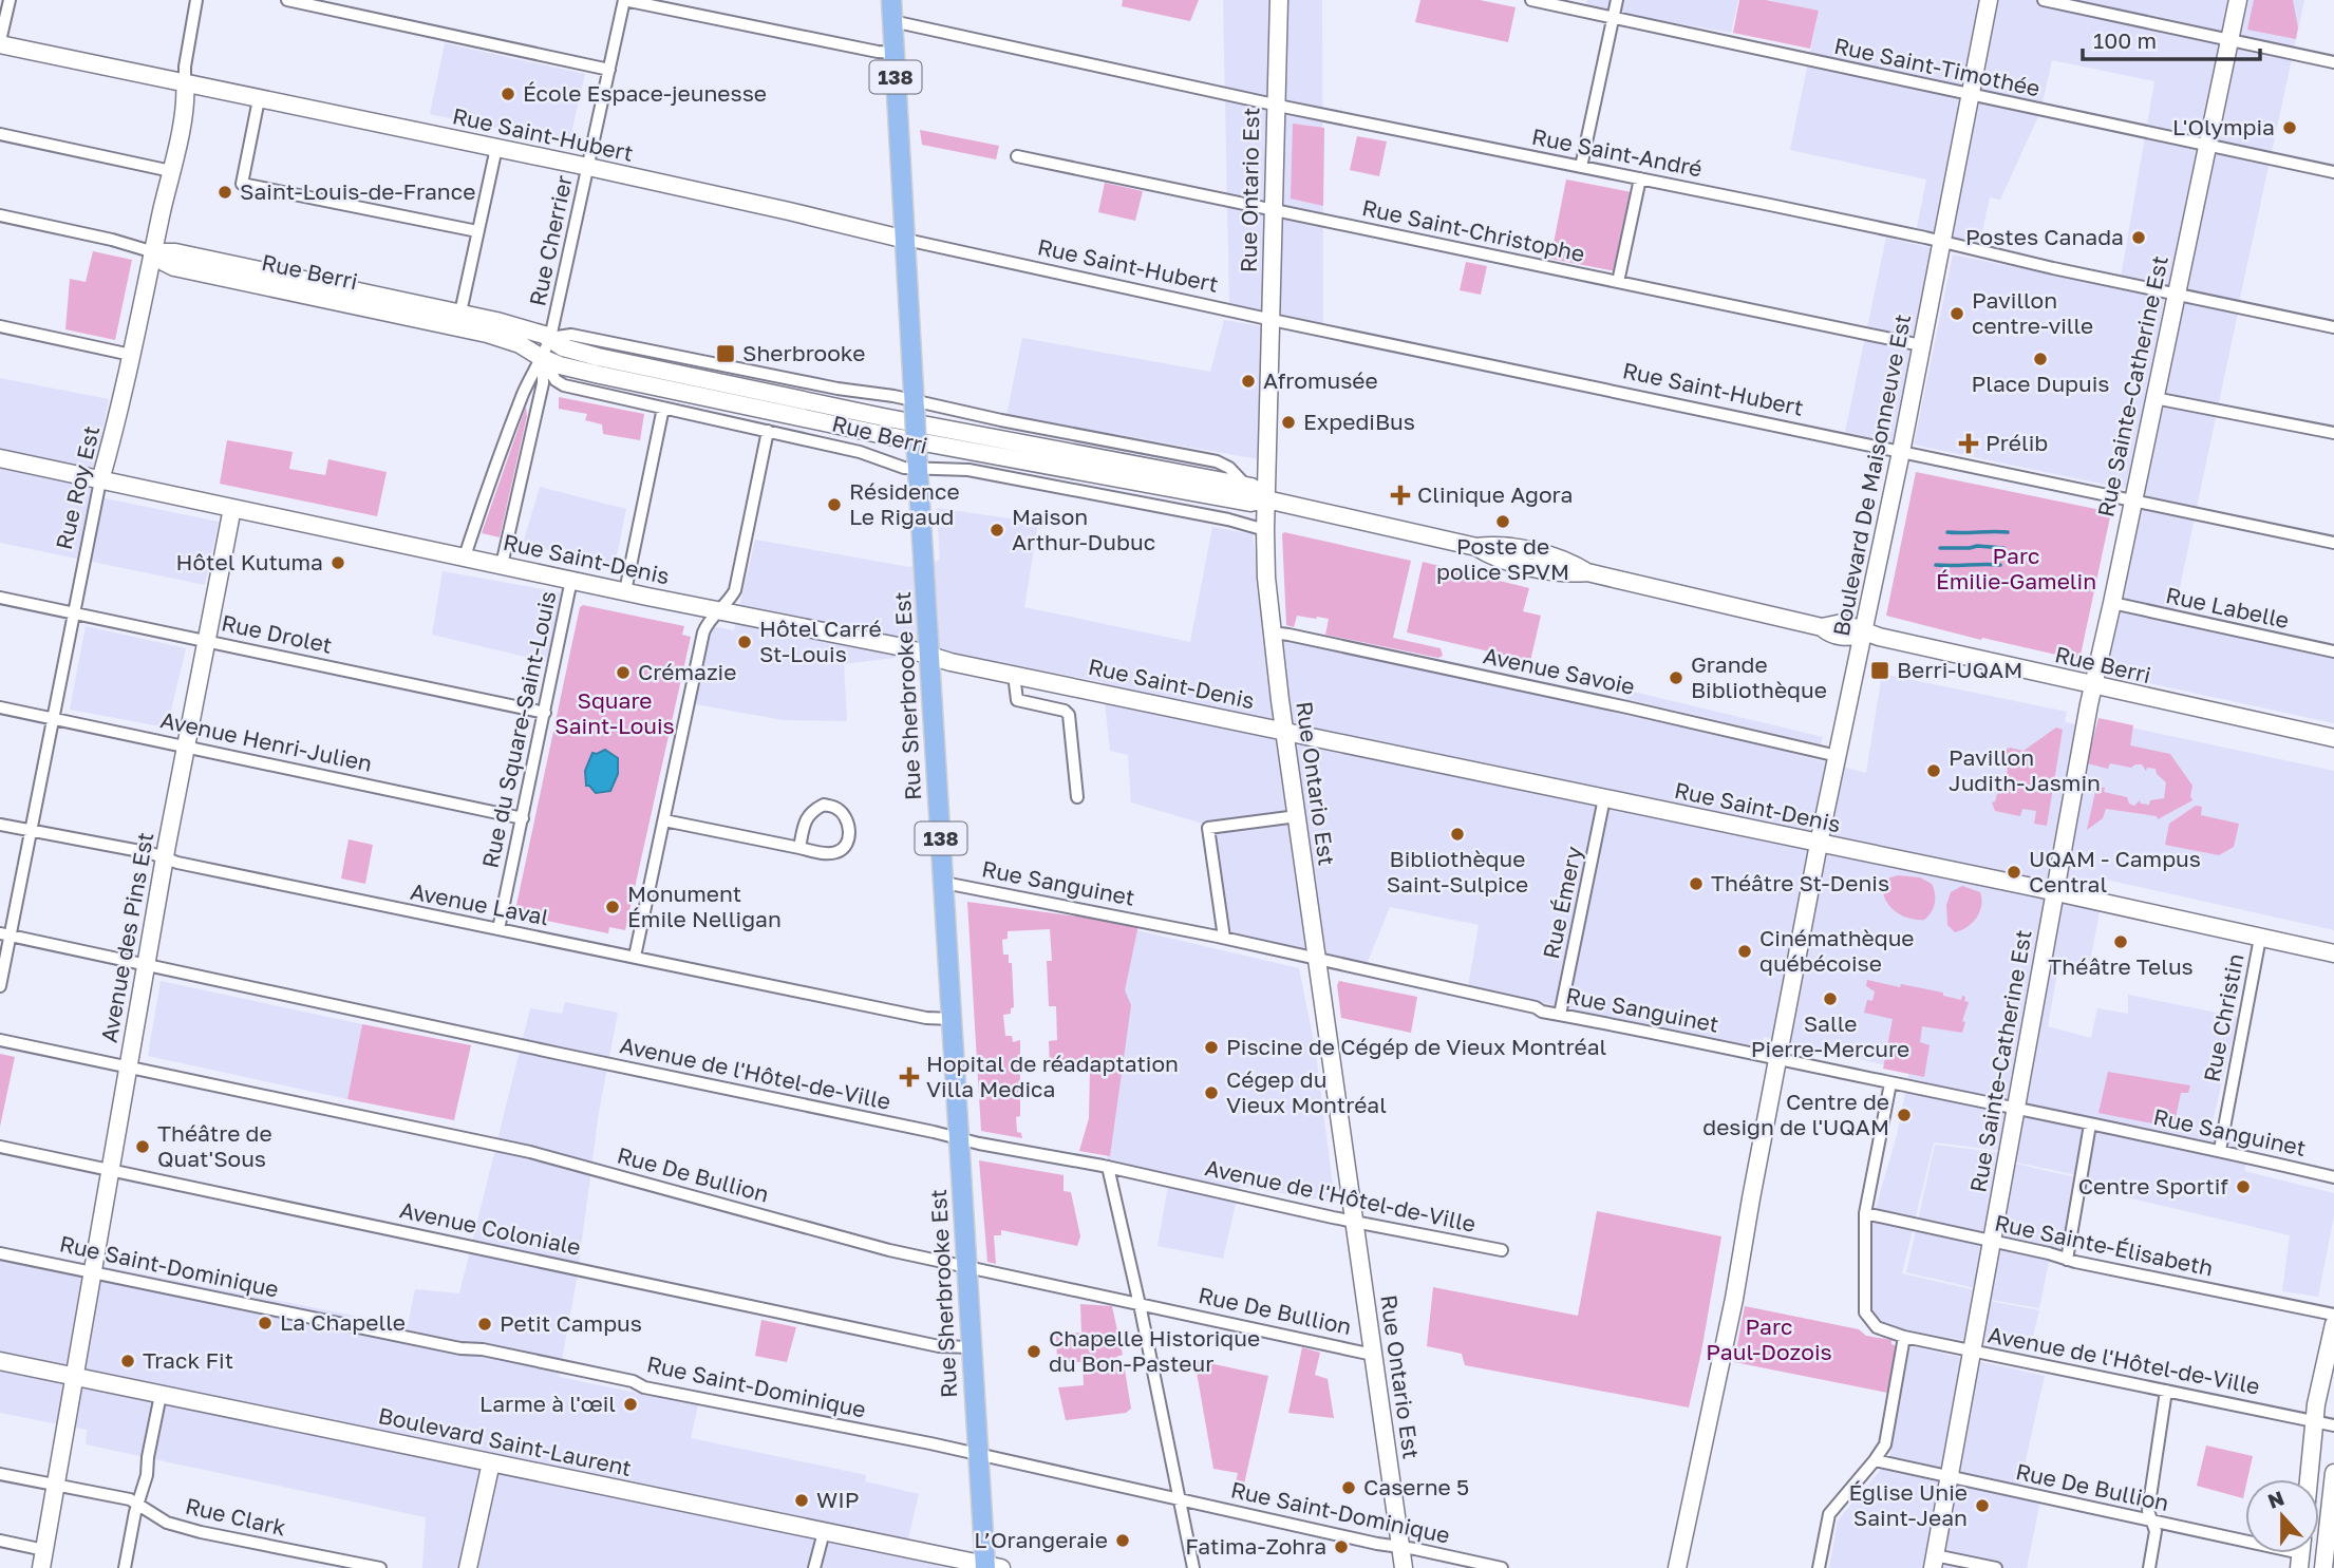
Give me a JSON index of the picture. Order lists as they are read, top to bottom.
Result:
{
  "streets": {
    "main road": ["138", "Rue Sherbrooke Est"],
    "street": [
      "Rue Saint-Timothée",
      "Rue Saint-Hubert",
      "Rue Saint-André",
      "Rue Ontario Est",
      "Rue Saint-Christophe",
      "Rue Cherrier",
      "Rue Berri",
      "Rue Sainte-Catherine Est",
      "Boulevard De Maisonneuve Est",
      "Rue Roy Est",
      "Rue Saint-Denis",
      "Rue Labelle",
      "Rue Drolet",
      "Avenue Savoie",
      "Rue du Square-Saint-Louis",
      "Avenue Henri-Julien",
      "Rue Sanguinet",
      "Rue Émery",
      "Avenue Laval",
      "Avenue des Pins Est",
      "Rue Christin",
      "Avenue de l'Hôtel-de-Ville",
      "Rue De Bullion",
      "Avenue Coloniale",
      "Rue Sainte-Élisabeth",
      "Rue Saint-Dominique",
      "Boulevard Saint-Laurent",
      "Rue Clark"
    ]
  },
  "crossings": [
    ["Rue Saint-Timothée", "Rue Sainte-Catherine Est"],
    ["Rue Saint-Timothée", "Boulevard De Maisonneuve Est"],
    ["Rue Saint-Hubert", "Rue Ontario Est"],
    ["Rue Saint-Hubert", "Rue Cherrier"],
    ["Rue Saint-Hubert", "Rue Sainte-Catherine Est"],
    ["Rue Saint-Hubert", "Boulevard De Maisonneuve Est"],
    ["Rue Saint-Hubert", "Rue Roy Est"],
    ["Rue Saint-Hubert", "Rue Sherbrooke Est"],
    ["Rue Saint-André", "Rue Ontario Est"],
    ["Rue Saint-André", "Rue Sainte-Catherine Est"],
    ["Rue Saint-André", "Boulevard De Maisonneuve Est"],
    ["Rue Saint-André", "Rue Sherbrooke Est"],
    ["Rue Ontario Est", "Rue Saint-Christophe"],
    ["Rue Ontario Est", "Rue Berri"],
    ["Rue Ontario Est", "Rue Saint-Denis"],
    ["Rue Ontario Est", "Avenue Savoie"],
    ["Rue Ontario Est", "Rue Sanguinet"],
    ["Rue Ontario Est", "Avenue de l'Hôtel-de-Ville"],
    ["Rue Ontario Est", "Rue De Bullion"],
    ["Rue Ontario Est", "Rue Saint-Dominique"],
    ["Rue Saint-Christophe", "Boulevard De Maisonneuve Est"],
    ["Rue Cherrier", "Rue Berri"],
    ["Rue Cherrier", "Rue Saint-Denis"],
    ["Rue Berri", "Rue Sainte-Catherine Est"],
    ["Rue Berri", "Boulevard De Maisonneuve Est"],
    ["Rue Berri", "Rue Roy Est"],
    ["Rue Berri", "Rue Sherbrooke Est"],
    ["Rue Sainte-Catherine Est", "Rue Saint-Denis"],
    ["Rue Sainte-Catherine Est", "Rue Labelle"],
    ["Rue Sainte-Catherine Est", "Rue Sanguinet"],
    ["Rue Sainte-Catherine Est", "Avenue de l'Hôtel-de-Ville"],
    ["Rue Sainte-Catherine Est", "Rue De Bullion"],
    ["Rue Sainte-Catherine Est", "Rue Sainte-Élisabeth"],
    ["Boulevard De Maisonneuve Est", "Rue Saint-Denis"],
    ["Boulevard De Maisonneuve Est", "Avenue Savoie"],
    ["Boulevard De Maisonneuve Est", "Rue Sanguinet"],
    ["Rue Roy Est", "Rue Saint-Denis"],
    ["Rue Roy Est", "Rue Drolet"],
    ["Rue Roy Est", "Avenue Henri-Julien"],
    ["Rue Roy Est", "Avenue Laval"],
    ["Rue Roy Est", "Avenue de l'Hôtel-de-Ville"],
    ["Rue Saint-Denis", "Rue Sherbrooke Est"],
    ["Rue Saint-Denis", "Rue du Square-Saint-Louis"],
    ["Rue Saint-Denis", "Rue Émery"],
    ["Rue Saint-Denis", "Avenue des Pins Est"],
    ["Rue Saint-Denis", "Rue Christin"],
    ["Rue Drolet", "Rue du Square-Saint-Louis"],
    ["Rue Drolet", "Avenue des Pins Est"],
    ["Rue Sherbrooke Est", "Rue Sanguinet"],
    ["Rue Sherbrooke Est", "Avenue Laval"],
    ["Rue Sherbrooke Est", "Avenue de l'Hôtel-de-Ville"],
    ["Rue Sherbrooke Est", "Rue De Bullion"],
    ["Rue Sherbrooke Est", "Avenue Coloniale"],
    ["Rue Sherbrooke Est", "Rue Saint-Dominique"],
    ["Rue Sherbrooke Est", "Boulevard Saint-Laurent"],
    ["Rue du Square-Saint-Louis", "Avenue Henri-Julien"],
    ["Rue du Square-Saint-Louis", "Avenue Laval"],
    ["Avenue Henri-Julien", "Avenue des Pins Est"],
    ["Rue Sanguinet", "Rue Émery"],
    ["Rue Sanguinet", "Rue Christin"],
    ["Rue Sanguinet", "Avenue de l'Hôtel-de-Ville"],
    ["Avenue Laval", "Avenue des Pins Est"],
    ["Avenue des Pins Est", "Avenue de l'Hôtel-de-Ville"],
    ["Avenue des Pins Est", "Rue De Bullion"],
    ["Avenue des Pins Est", "Avenue Coloniale"],
    ["Avenue des Pins Est", "Rue Saint-Dominique"],
    ["Avenue des Pins Est", "Boulevard Saint-Laurent"],
    ["Avenue des Pins Est", "Rue Clark"],
    ["Avenue de l'Hôtel-de-Ville", "Rue Sainte-Élisabeth"]
  ],
  "parks": ["Parc Émilie-Gamelin", "Square Saint-Louis", "Parc Paul-Dozois"],
  "places": {
    "other": [
      "École Espace-jeunesse",
      "L'Olympia",
      "Saint-Louis-de-France",
      "Postes Canada",
      "Pavillon centre-ville",
      "Place Dupuis",
      "Afromusée",
      "ExpediBus",
      "Résidence Le Rigaud",
      "Poste de police SPVM",
      "Maison Arthur-Dubuc",
      "Hôtel Kutuma",
      "Hôtel Carré St-Louis",
      "Crémazie",
      "Grande Bibliothèque",
      "Pavillon Judith-Jasmin",
      "Bibliothèque Saint-Sulpice",
      "UQAM - Campus Central",
      "Théâtre St-Denis",
      "Monument Émile Nelligan",
      "Théâtre Telus",
      "Cinémathèque québécoise",
      "Salle Pierre-Mercure",
      "Piscine de Cégép de Vieux Montréal",
      "Cégep du Vieux Montréal",
      "Centre de design de l'UQAM",
      "Théâtre de Quat'Sous",
      "Centre Sportif",
      "La Chapelle",
      "Petit Campus",
      "Chapelle Historique du Bon-Pasteur",
      "Track Fit",
      "Larme à l'œil",
      "Caserne 5",
      "WIP",
      "Église Unie Saint-Jean",
      "L’Orangeraie",
      "Fatima-Zohra"
    ],
    "transit": ["Sherbrooke", "Berri-UQAM"],
    "health": ["Prélib", "Clinique Agora", "Hopital de réadaptation Villa Medica"]
  },
  "scale_bar": "100 m",
  "north": "top"
}
